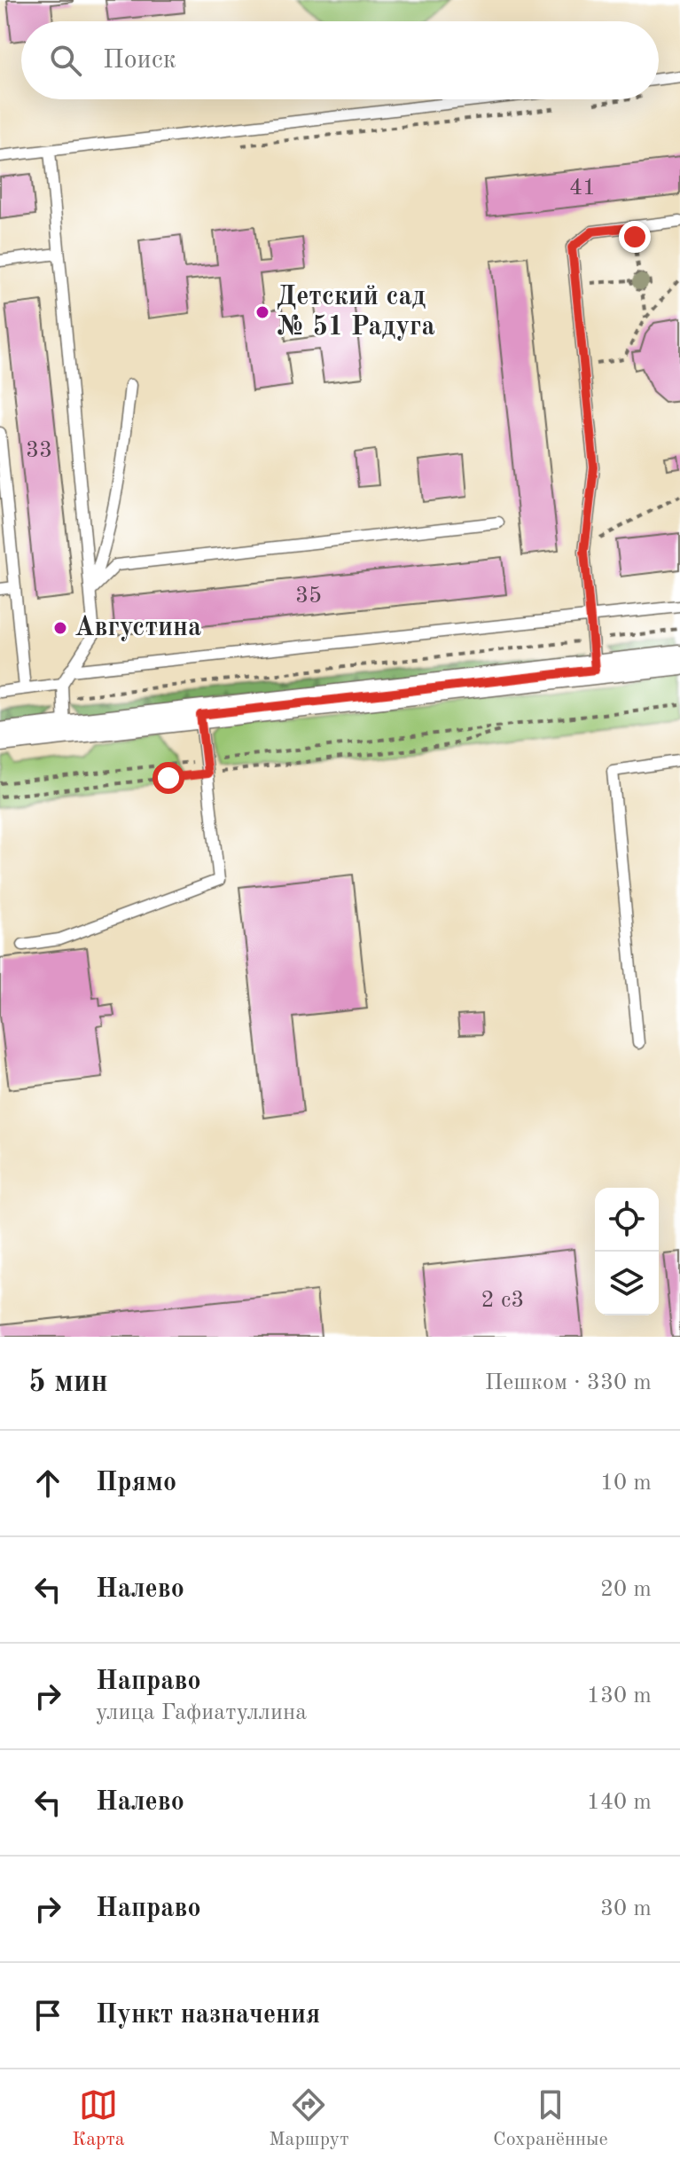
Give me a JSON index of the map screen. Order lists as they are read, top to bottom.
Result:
{
  "places": ["Детский сад № 51 Радуга", "Августина"],
  "house_numbers": [
    "41",
    "33",
    "35",
    "2 с3"
  ],
  "page": {
    "search": "Поиск",
    "heading": ["5 мин", "Пешком · 330 m"],
    "list": [
      ["Прямо", "10 m"],
      ["Налево", "20 m"],
      ["Направо", "улица Гафиатуллина", "130 m"],
      ["Налево", "140 m"],
      ["Направо", "30 m"],
      "Пункт назначения"
    ],
    "nav": ["Карта", "Маршрут", "Сохранённые"]
  }
}
